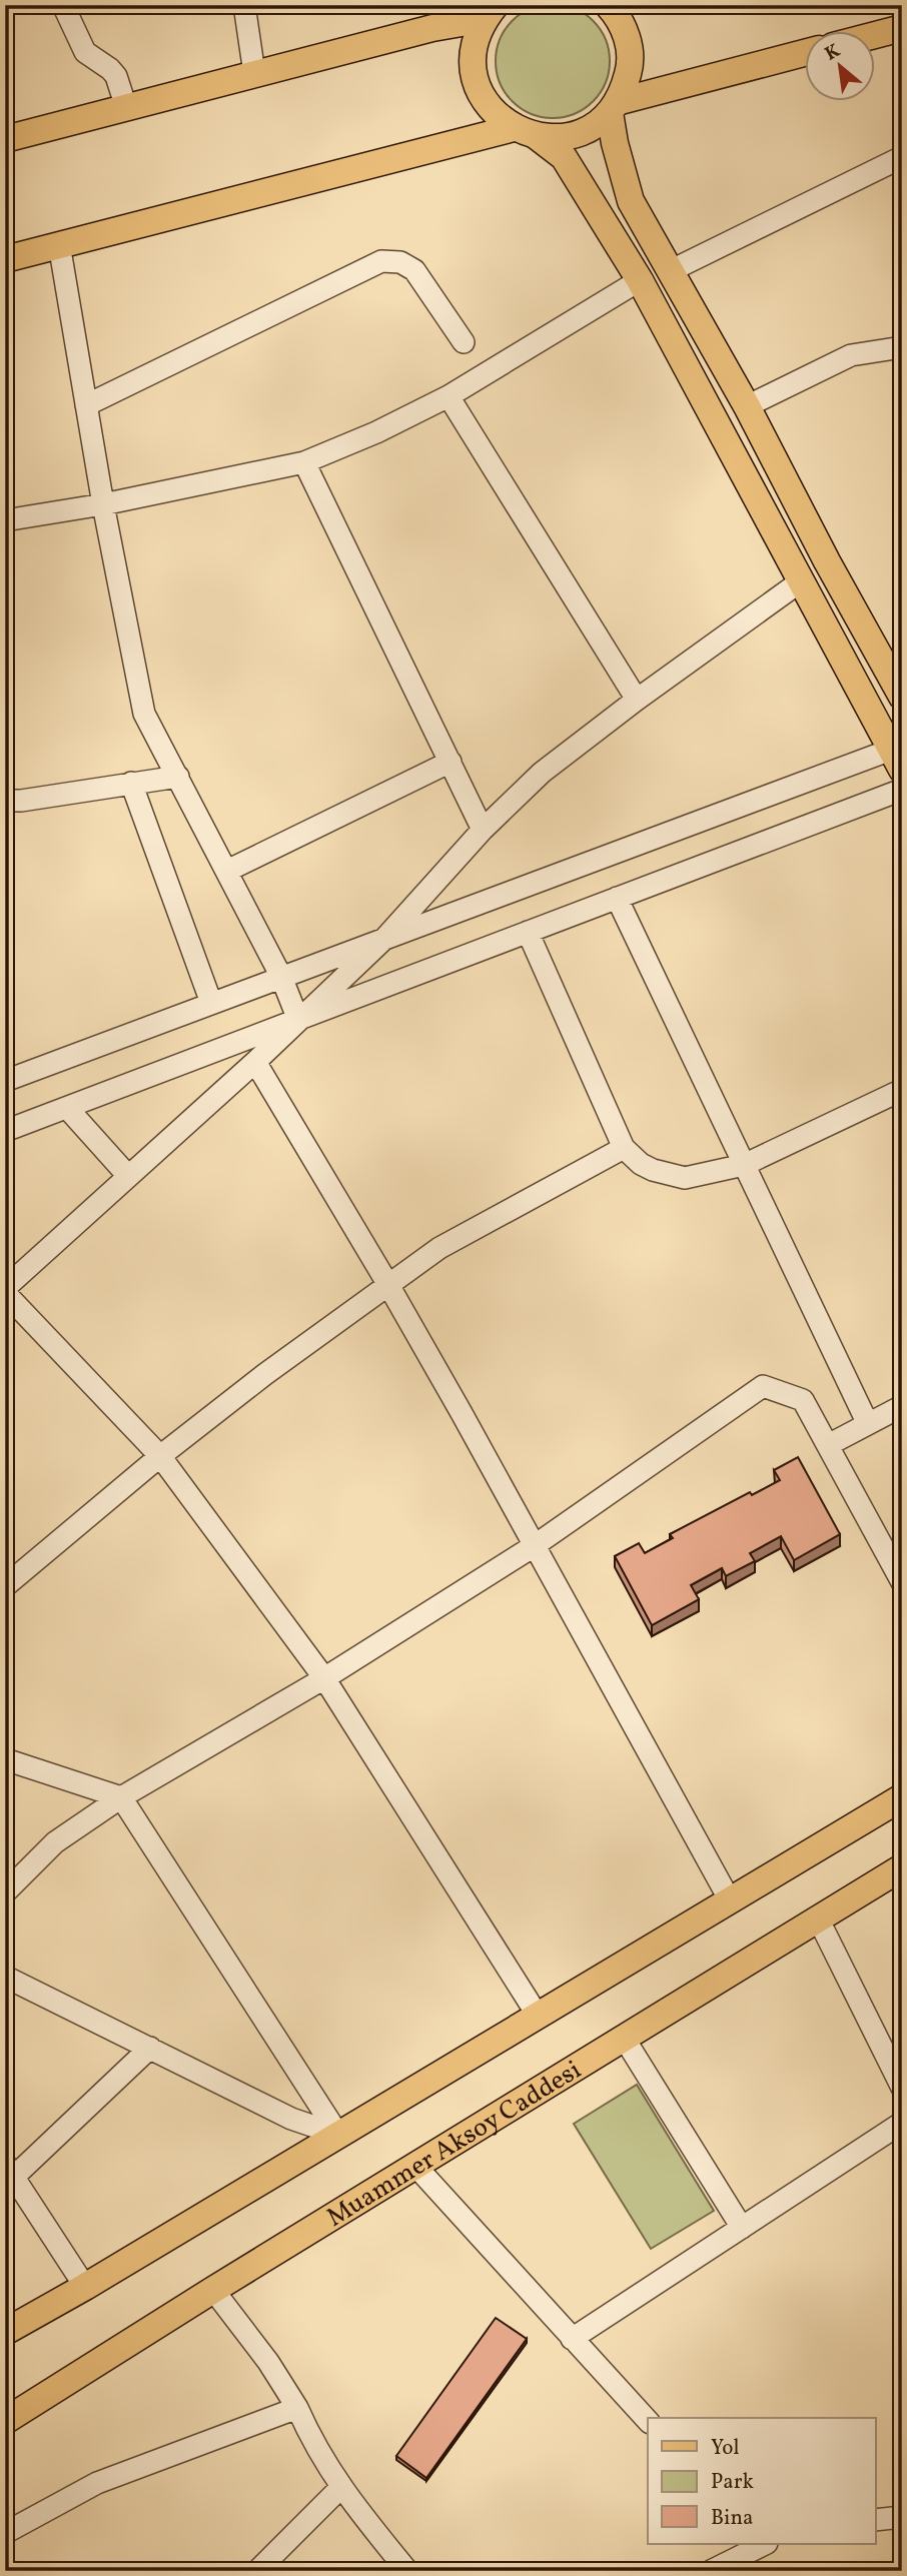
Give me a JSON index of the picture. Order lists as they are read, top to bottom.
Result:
{
  "streets": {
    "main road": ["Muammer Aksoy Caddesi"]
  },
  "legend": ["Yol", "Park", "Bina"],
  "north": "top left"
}
